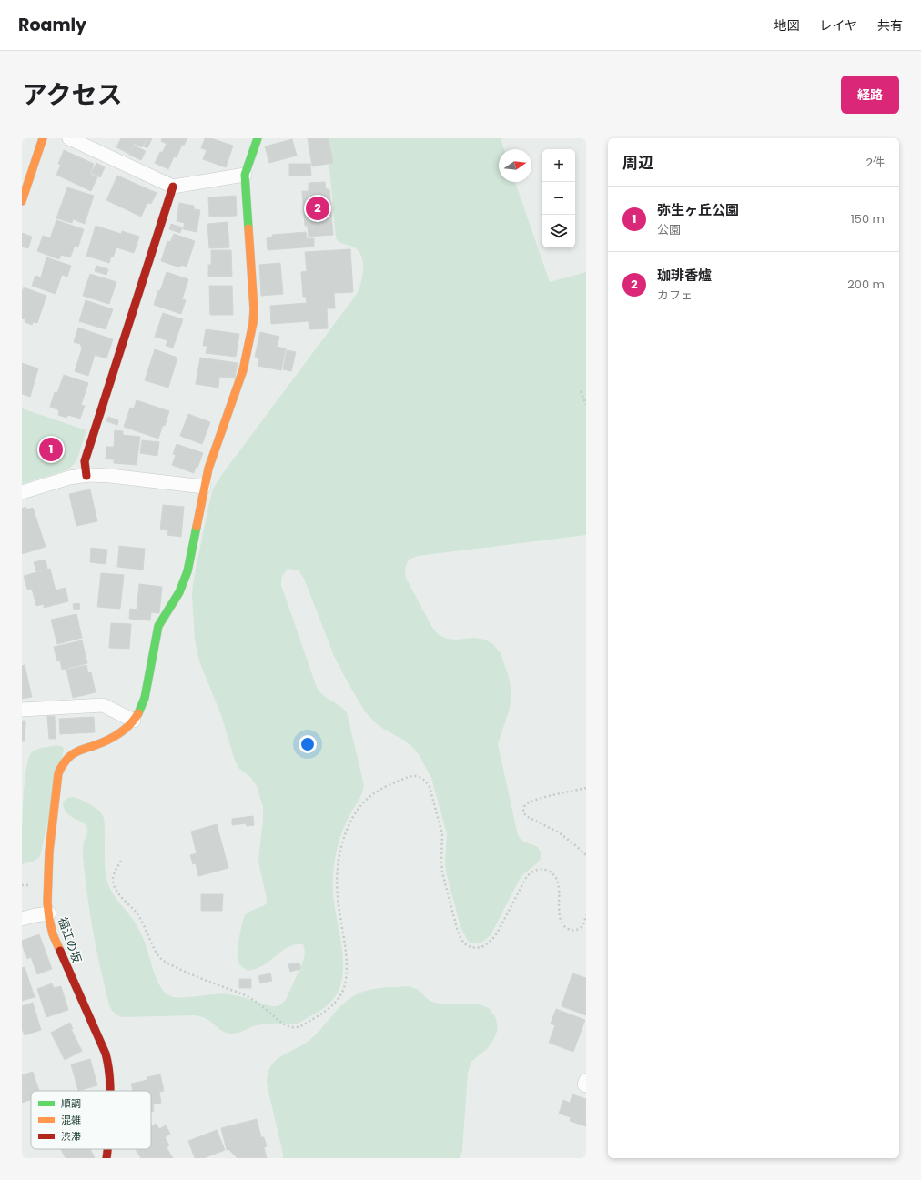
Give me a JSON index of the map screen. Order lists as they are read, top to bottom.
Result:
{
  "streets": {
    "street": ["福江の坂"]
  },
  "legend": ["順調", "混雑", "渋滞"],
  "north": "right",
  "page": {
    "header": "Roamly",
    "nav": ["地図", "レイヤ", "共有"],
    "title": "アクセス",
    "buttons": "経路",
    "heading": ["周辺", "2件"],
    "map_buttons": ["+", "−"],
    "list": [
      {
        "mark": "1",
        "name": "弥生ヶ丘公園",
        "note": "公園",
        "value": "150 m"
      },
      {
        "mark": "2",
        "name": "珈琲香爐",
        "note": "カフェ",
        "value": "200 m"
      }
    ],
    "pins": ["2", "1"]
  }
}
